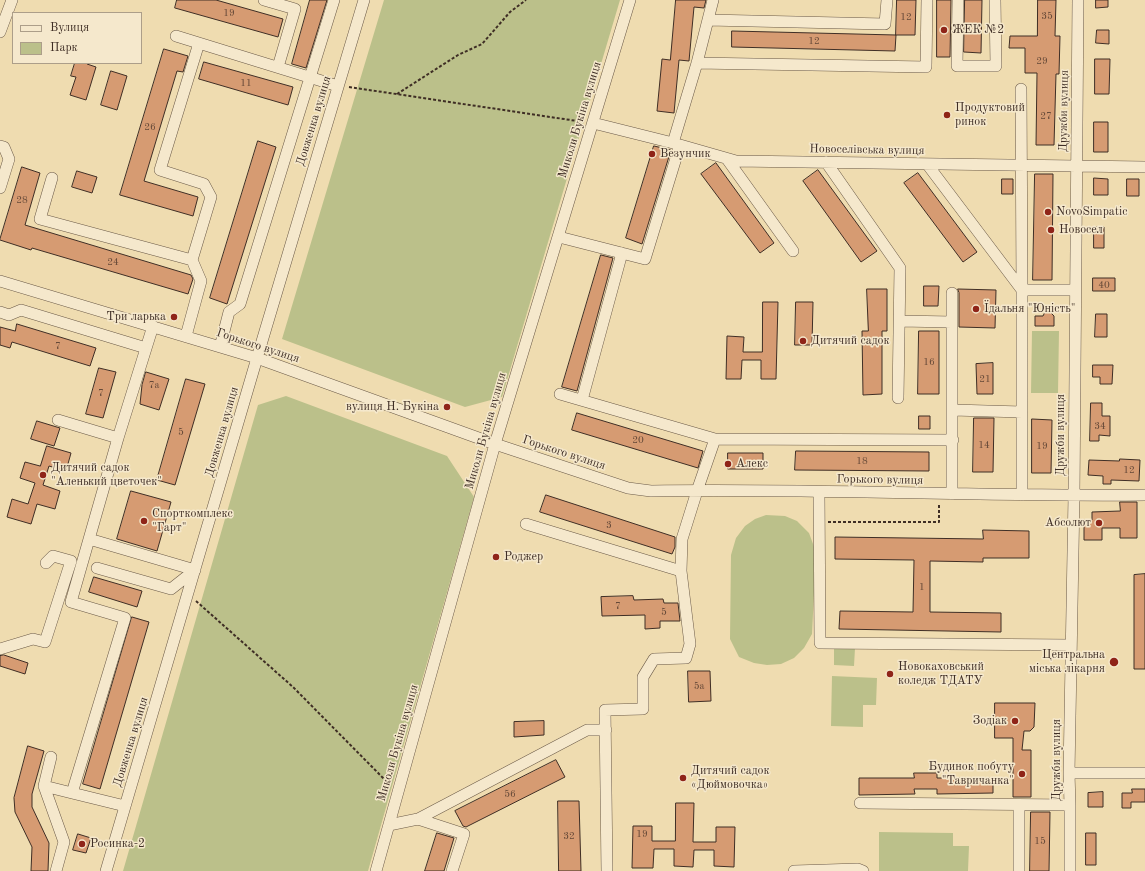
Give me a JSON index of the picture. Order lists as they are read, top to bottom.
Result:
{
  "streets": {
    "street": [
      "Дружби вулиця",
      "Миколи Букіна вулиця",
      "Довженка вулиця",
      "Новоселівська вулиця",
      "Горького вулиця"
    ]
  },
  "crossings": [
    ["Дружби вулиця", "Новоселівська вулиця"],
    ["Дружби вулиця", "Горького вулиця"],
    ["Миколи Букіна вулиця", "Новоселівська вулиця"],
    ["Миколи Букіна вулиця", "Горького вулиця"],
    ["Довженка вулиця", "Горького вулиця"]
  ],
  "places": [
    "ЖЕК №2",
    "Продуктовий ринок",
    "Везунчик",
    "NovoSimpatic",
    "Новосел",
    "Їдальня \"Юність\"",
    "Три ларька",
    "Дитячий садок",
    "вулиця Н. Букіна",
    "Алекс",
    "Дитячий садок \"Аленький цветочек\"",
    "Спорткомплекс \"Гарт\"",
    "Абсолют",
    "Роджер",
    "Центральна міська лікарня",
    "Новокаховський коледж ТДАТУ",
    "Зодіак",
    "Будинок побуту \"Тавричанка\"",
    "Дитячий садок «Дюймовочка»",
    "Росинка-2"
  ],
  "house_numbers": [
    "19",
    "35",
    "12",
    "12",
    "29",
    "11",
    "27",
    "26",
    "28",
    "24",
    "40",
    "7",
    "16",
    "21",
    "7а",
    "7",
    "34",
    "5",
    "20",
    "14",
    "19",
    "18",
    "12",
    "3",
    "1",
    "7",
    "5",
    "5а",
    "56",
    "19",
    "32",
    "15"
  ],
  "legend": ["Вулиця", "Парк"]
}
